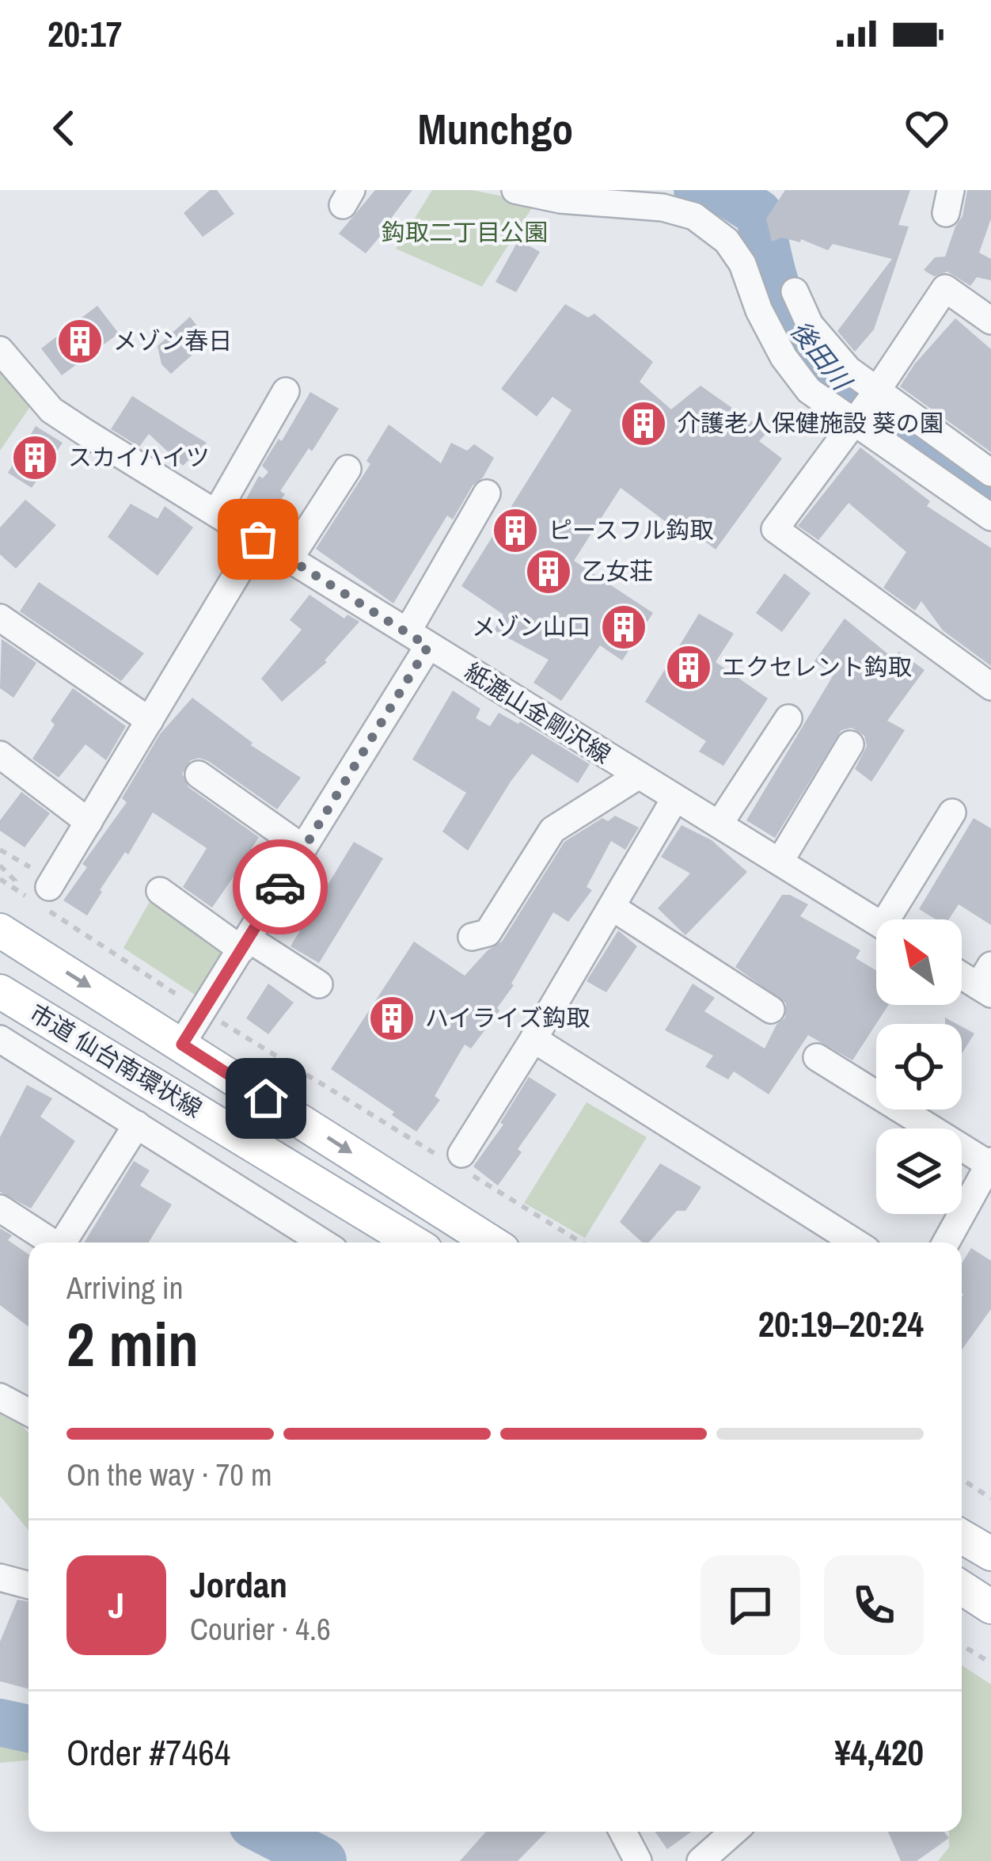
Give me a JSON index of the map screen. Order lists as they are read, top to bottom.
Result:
{
  "streets": {
    "main road": ["市道 仙台南環状線"],
    "street": ["紙漉山金剛沢線"]
  },
  "water": ["後田川"],
  "parks": ["鈎取二丁目公園"],
  "places": {
    "building": [
      "メゾン春日",
      "介護老人保健施設 葵の園",
      "スカイハイツ",
      "ピースフル鈎取",
      "乙女荘",
      "メゾン山口",
      "エクセレント鈎取",
      "ハイライズ鈎取"
    ]
  },
  "north": "top left",
  "page": {
    "status": "20:17",
    "header": "Munchgo",
    "heading": ["2 min", "Arriving in", "20:19–20:24"],
    "panel": [
      "Jordan",
      "Courier · 4.6",
      "Order #7464",
      "¥4,420"
    ],
    "bar": "On the way · 70 m",
    "round": "J"
  }
}
